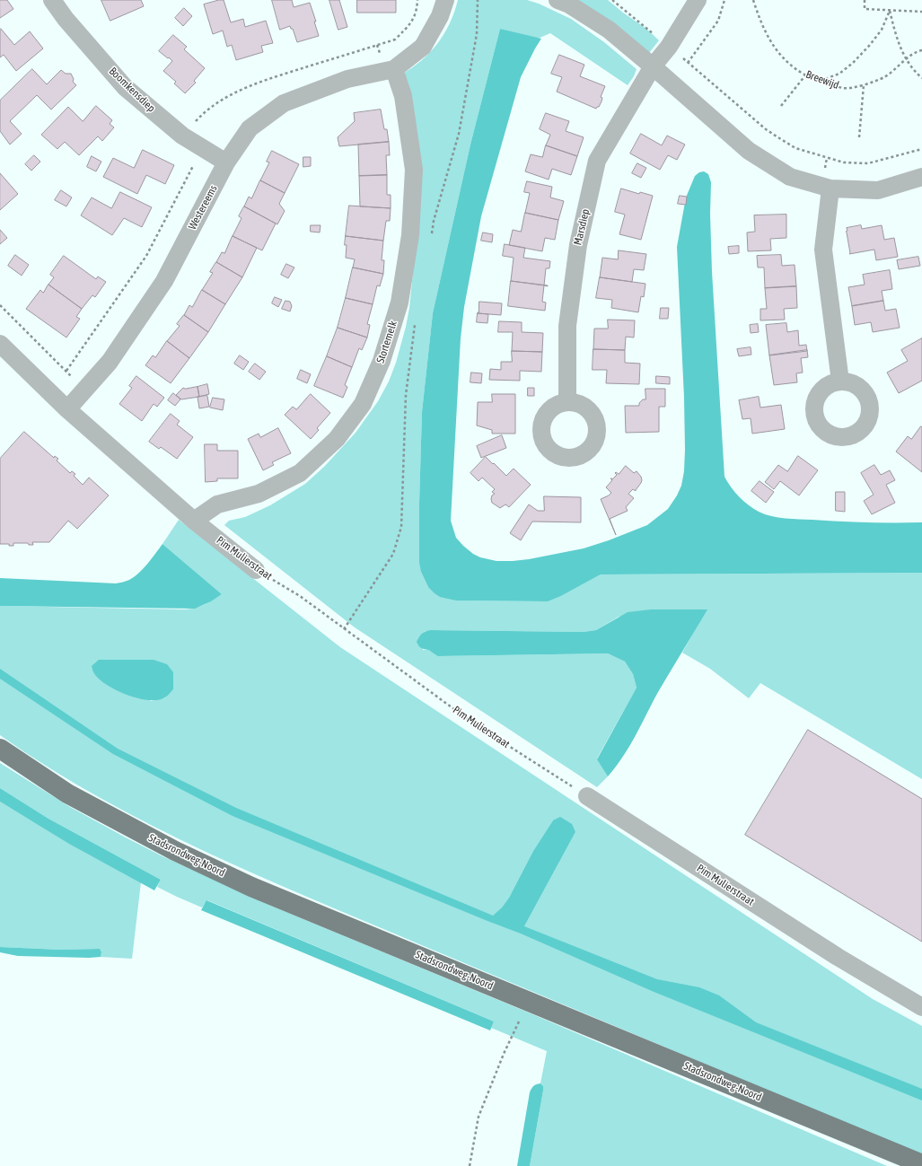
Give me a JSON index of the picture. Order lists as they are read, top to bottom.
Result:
{
  "streets": {
    "main road": ["Stadsrondweg-Noord"],
    "street": [
      "Boomkensdiep",
      "Westereems",
      "Marsdiep",
      "Stortemelk",
      "Pim Mulierstraat"
    ],
    "path": ["Breewijd"]
  },
  "crossings": [
    ["Boomkensdiep", "Westereems"],
    ["Westereems", "Stortemelk"],
    ["Westereems", "Pim Mulierstraat"],
    ["Stortemelk", "Pim Mulierstraat"]
  ]
}
